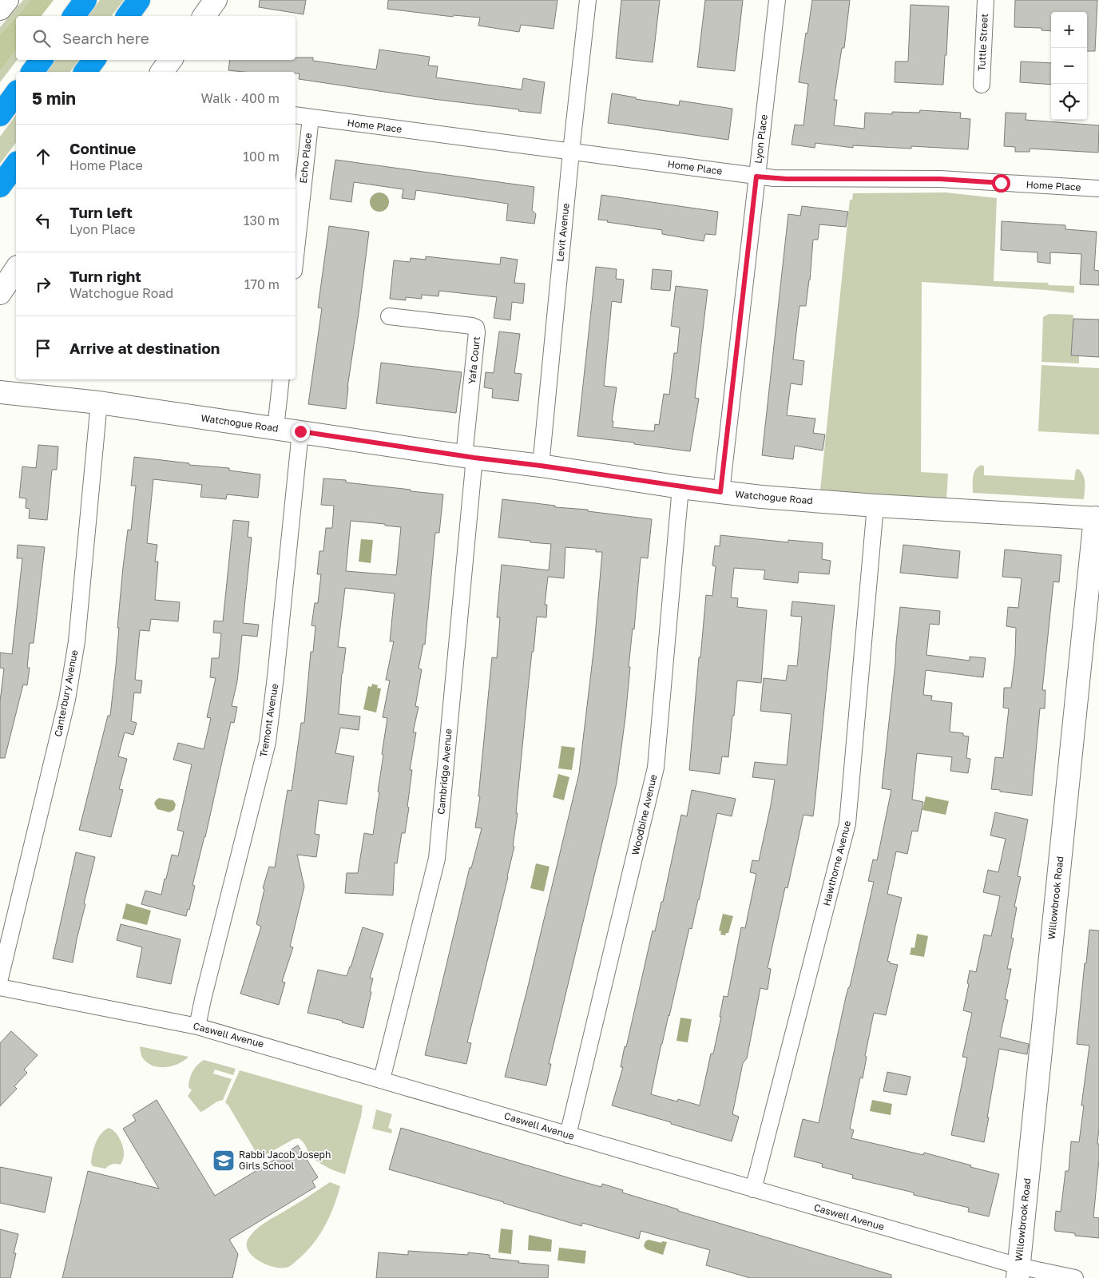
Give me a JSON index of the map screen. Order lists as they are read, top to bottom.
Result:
{
  "streets": {
    "street": [
      "Tuttle Street",
      "Home Place",
      "Lyon Place",
      "Echo Place",
      "Levit Avenue",
      "Yafa Court",
      "Watchogue Road",
      "Canterbury Avenue",
      "Tremont Avenue",
      "Cambridge Avenue",
      "Woodbine Avenue",
      "Hawthorne Avenue",
      "Willowbrook Road",
      "Caswell Avenue"
    ]
  },
  "crossings": [
    ["Home Place", "Lyon Place"],
    ["Home Place", "Echo Place"],
    ["Home Place", "Levit Avenue"],
    ["Lyon Place", "Watchogue Road"],
    ["Levit Avenue", "Watchogue Road"],
    ["Yafa Court", "Watchogue Road"],
    ["Yafa Court", "Cambridge Avenue"],
    ["Watchogue Road", "Canterbury Avenue"],
    ["Watchogue Road", "Tremont Avenue"],
    ["Watchogue Road", "Cambridge Avenue"],
    ["Watchogue Road", "Woodbine Avenue"],
    ["Watchogue Road", "Hawthorne Avenue"],
    ["Watchogue Road", "Willowbrook Road"],
    ["Tremont Avenue", "Caswell Avenue"],
    ["Cambridge Avenue", "Caswell Avenue"],
    ["Woodbine Avenue", "Caswell Avenue"],
    ["Hawthorne Avenue", "Caswell Avenue"],
    ["Willowbrook Road", "Caswell Avenue"]
  ],
  "places": {
    "school or university": ["Rabbi Jacob Joseph Girls School"]
  },
  "page": {
    "map_buttons": ["+", "−"],
    "search": "Search here",
    "heading": ["5 min", "Walk · 400 m"],
    "list": [
      ["Continue", "Home Place", "100 m"],
      ["Turn left", "Lyon Place", "130 m"],
      ["Turn right", "Watchogue Road", "170 m"],
      "Arrive at destination"
    ]
  }
}
